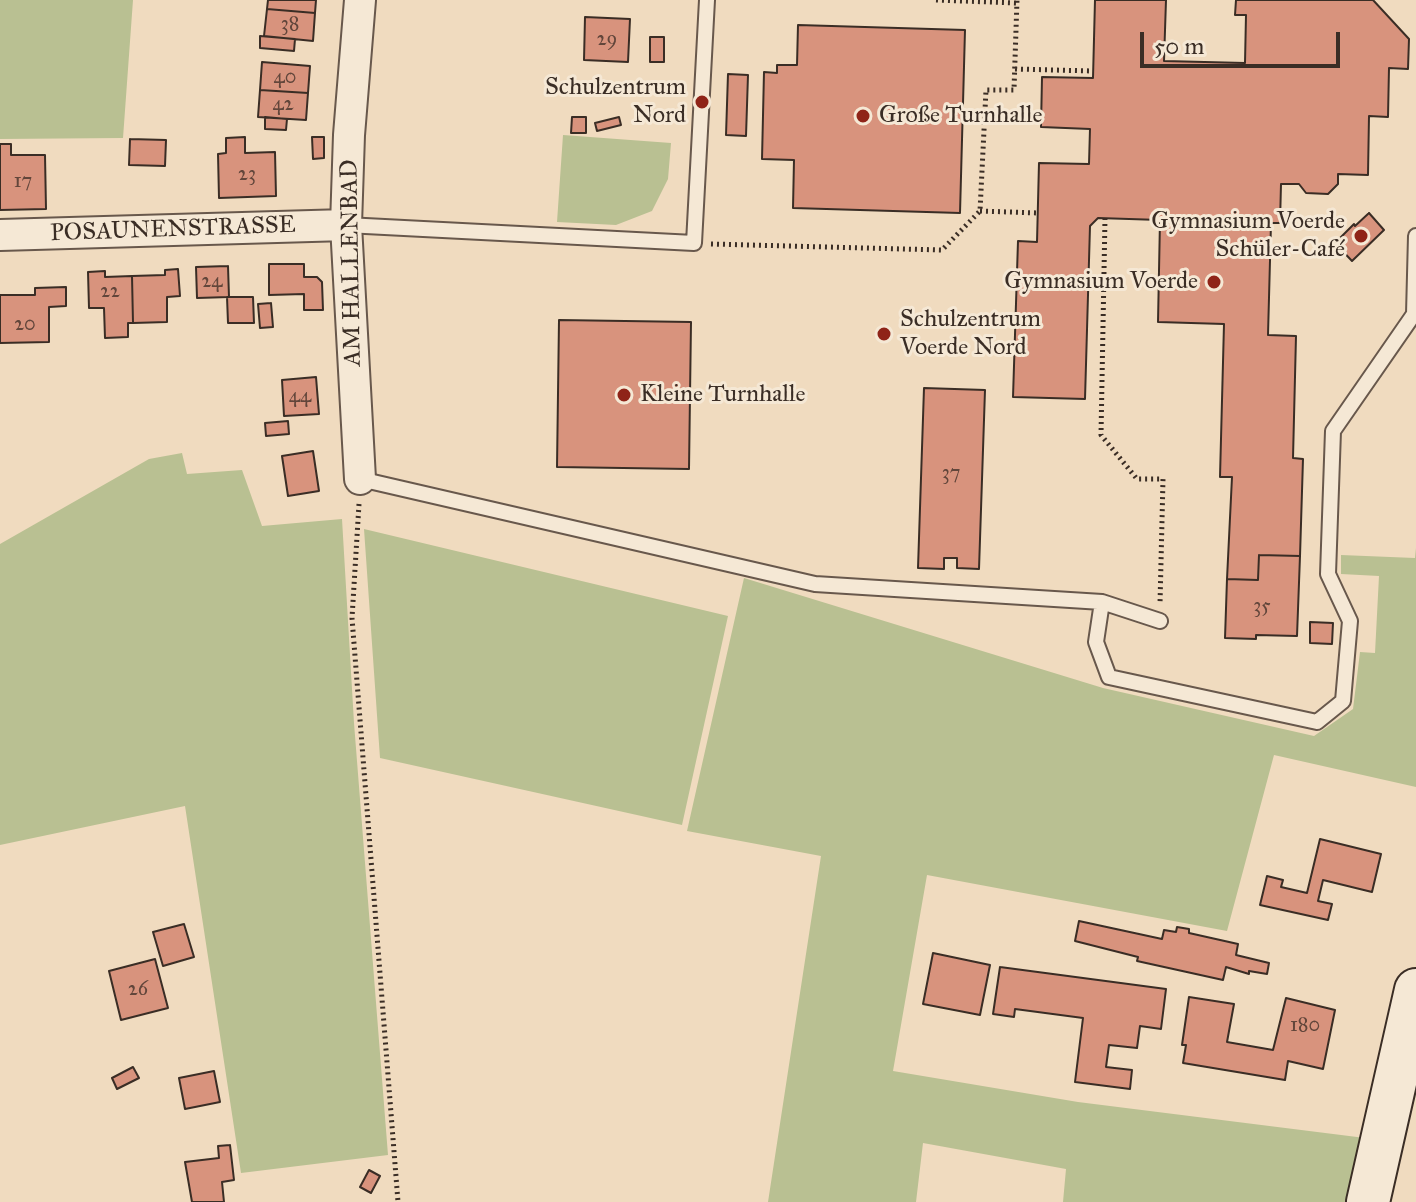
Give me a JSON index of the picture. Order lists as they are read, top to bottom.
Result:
{
  "streets": {
    "street": ["POSAUNENSTRASSE", "AM HALLENBAD"]
  },
  "crossings": [
    ["POSAUNENSTRASSE", "AM HALLENBAD"]
  ],
  "places": [
    "Schulzentrum Nord",
    "Große Turnhalle",
    "Gymnasium Voerde Schüler-Café",
    "Gymnasium Voerde",
    "Schulzentrum Voerde Nord",
    "Kleine Turnhalle"
  ],
  "house_numbers": [
    "38",
    "29",
    "40",
    "42",
    "23",
    "17",
    "24",
    "22",
    "20",
    "44",
    "37",
    "35",
    "26",
    "180"
  ],
  "scale_bar": "50 m"
}
